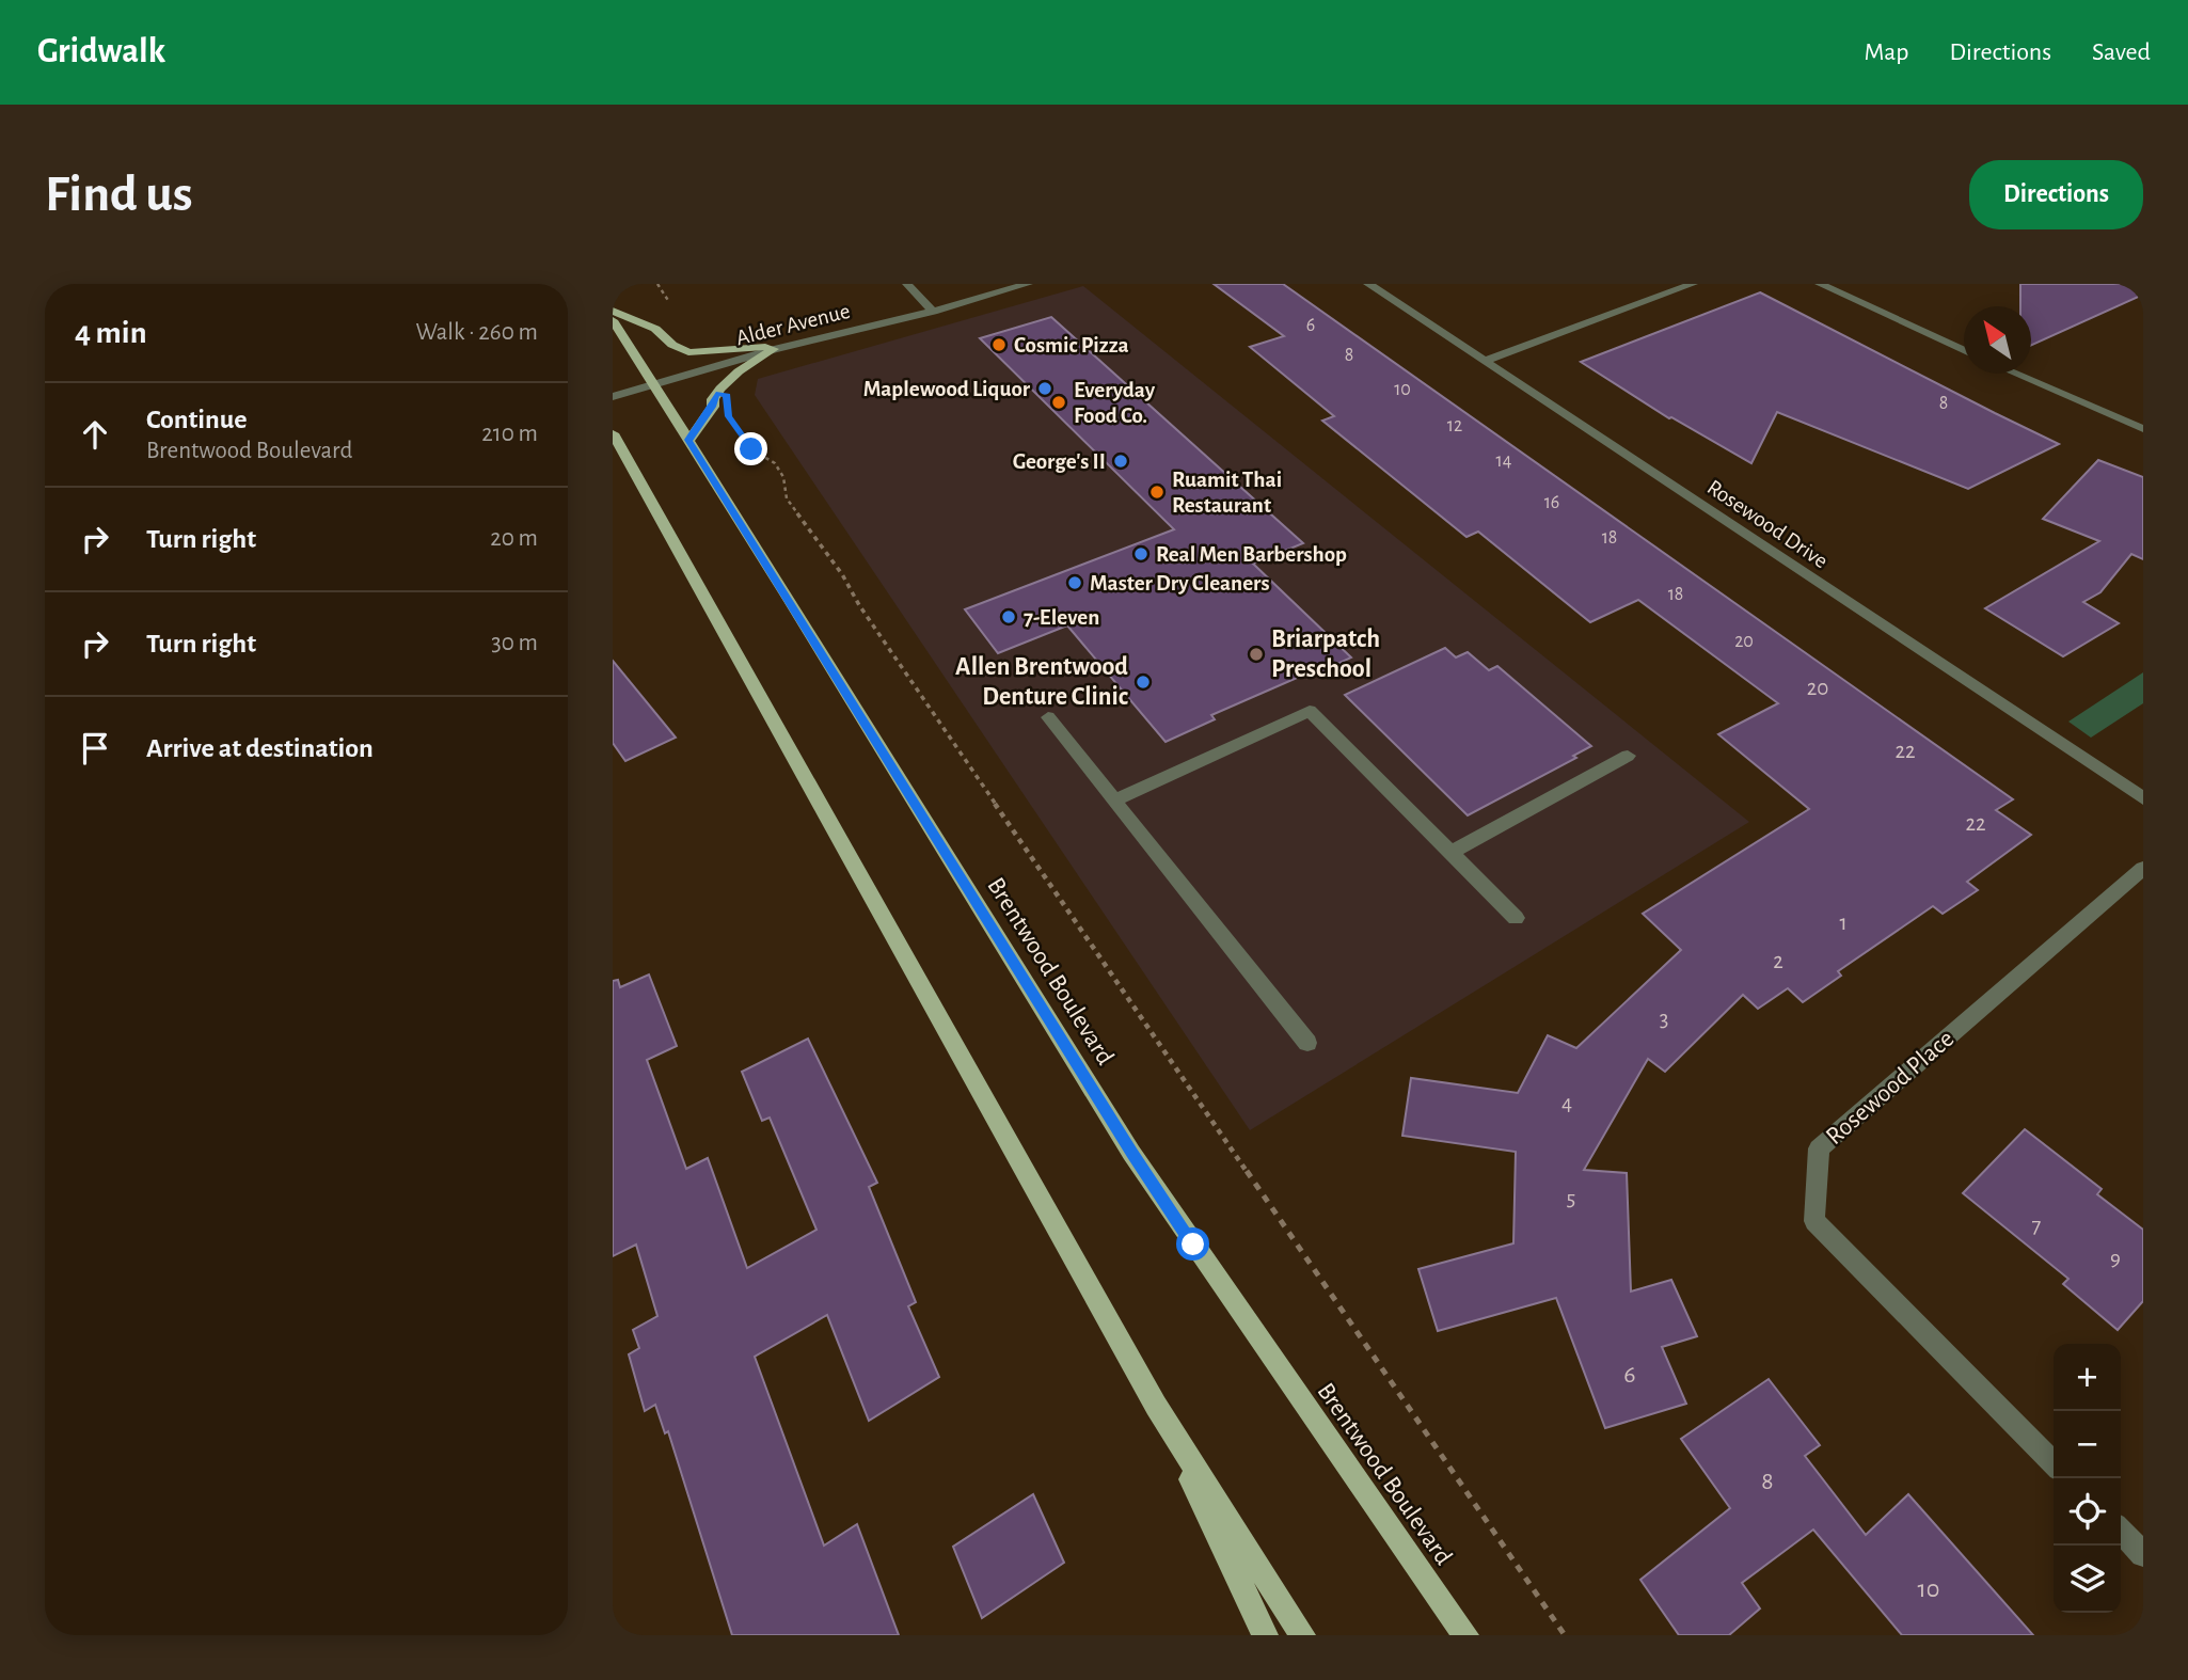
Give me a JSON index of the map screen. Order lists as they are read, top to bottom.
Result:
{
  "streets": {
    "main road": ["Brentwood Boulevard"],
    "street": ["Alder Avenue", "Rosewood Drive", "Rosewood Place"]
  },
  "crossings": [
    ["Alder Avenue", "Brentwood Boulevard"]
  ],
  "places": [
    "Cosmic Pizza",
    "Maplewood Liquor",
    "Everyday Food Co.",
    "George's II",
    "Ruamit Thai Restaurant",
    "Real Men Barbershop",
    "Master Dry Cleaners",
    "7-Eleven",
    "Briarpatch Preschool",
    "Allen Brentwood Denture Clinic"
  ],
  "house_numbers": [
    "6",
    "8",
    "10",
    "8",
    "12",
    "14",
    "16",
    "18",
    "18",
    "20",
    "20",
    "22",
    "22",
    "1",
    "2",
    "3",
    "4",
    "5",
    "7",
    "9",
    "6",
    "8",
    "10"
  ],
  "north": "top left",
  "page": {
    "header": "Gridwalk",
    "nav": ["Map", "Directions", "Saved"],
    "buttons": "Directions",
    "title": "Find us",
    "heading": ["4 min", "Walk · 260 m"],
    "list": [
      ["Continue", "Brentwood Boulevard", "210 m"],
      ["Turn right", "20 m"],
      ["Turn right", "30 m"],
      "Arrive at destination"
    ],
    "map_buttons": ["+", "−"]
  }
}
